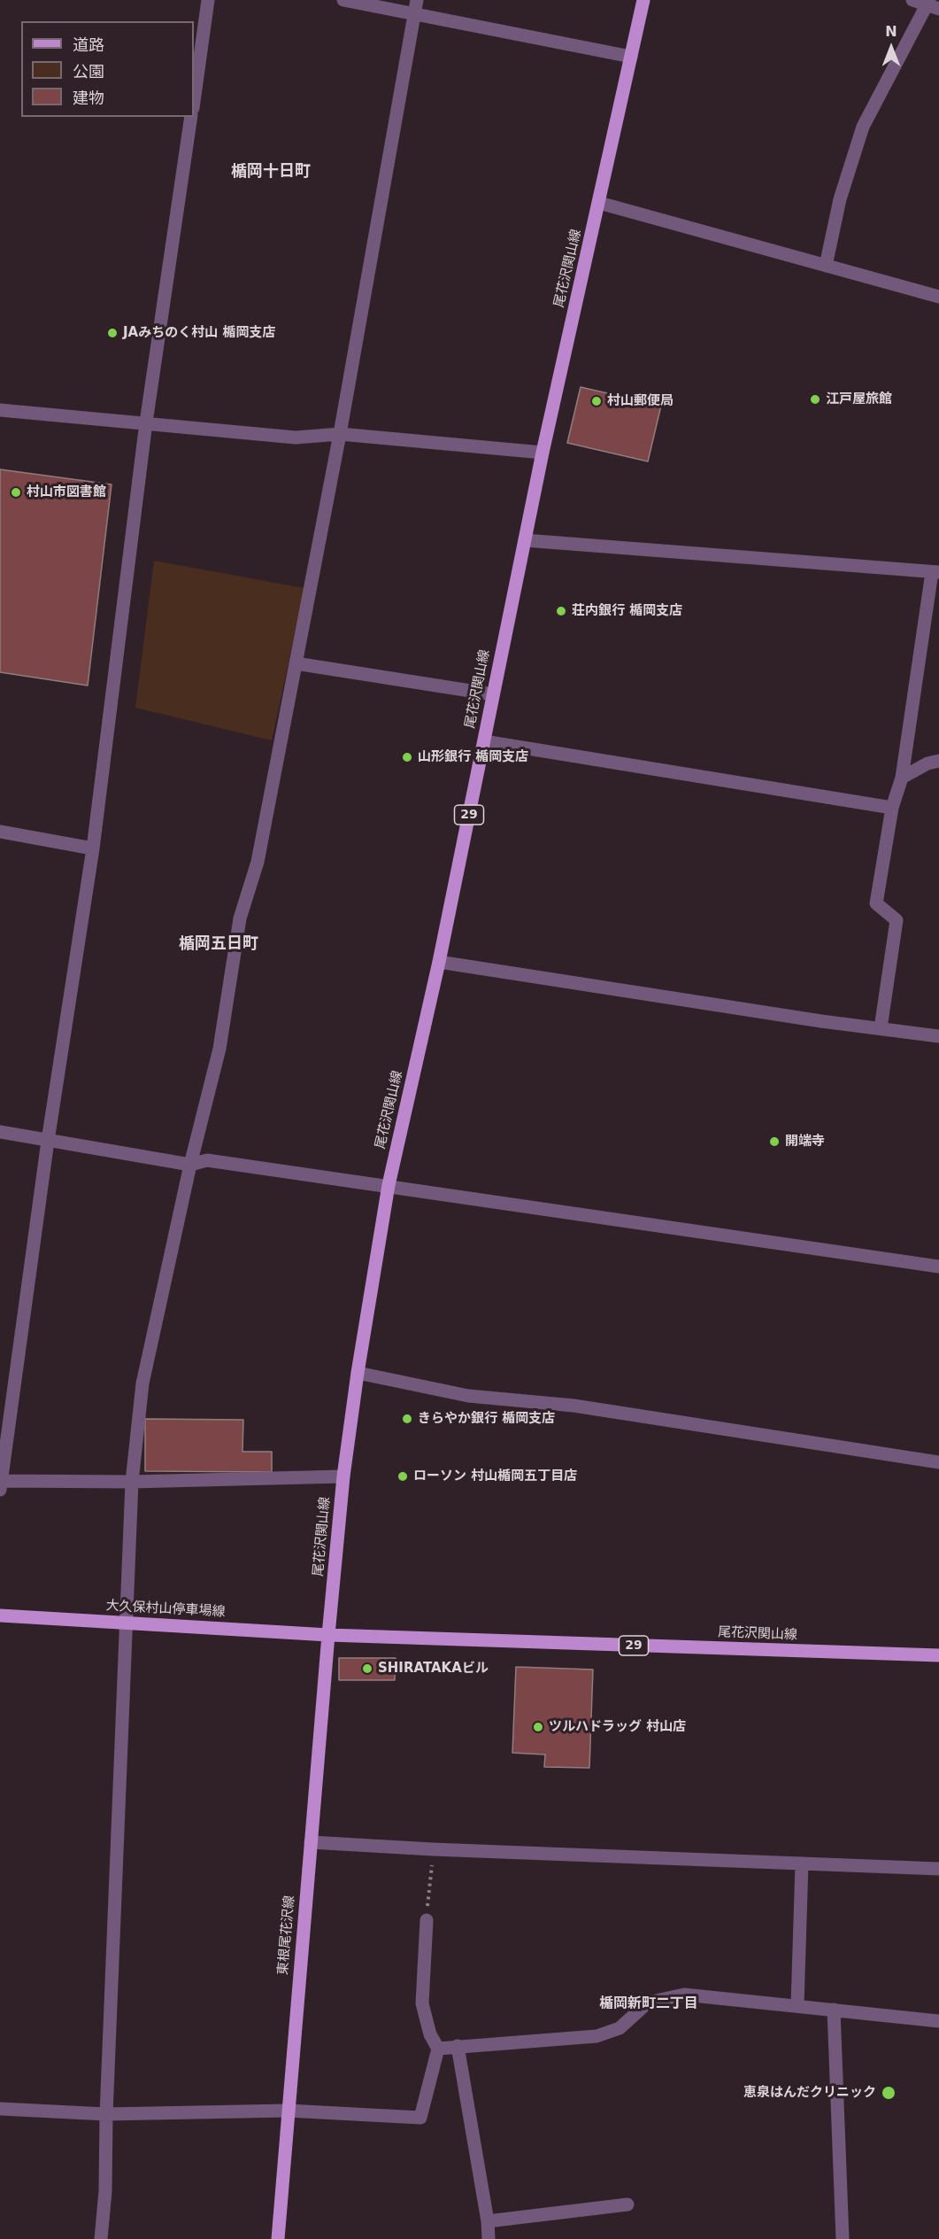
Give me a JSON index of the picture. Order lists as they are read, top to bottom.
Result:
{
  "streets": {
    "main road": [
      "尾花沢関山線",
      "29",
      "大久保村山停車場線",
      "東根尾花沢線"
    ]
  },
  "crossings": [
    ["尾花沢関山線", "大久保村山停車場線"],
    ["尾花沢関山線", "東根尾花沢線"],
    ["大久保村山停車場線", "東根尾花沢線"]
  ],
  "districts": ["楯岡十日町", "楯岡五日町", "楯岡新町二丁目"],
  "places": [
    "JAみちのく村山 楯岡支店",
    "江戸屋旅館",
    "村山郵便局",
    "村山市図書館",
    "荘内銀行 楯岡支店",
    "山形銀行 楯岡支店",
    "開端寺",
    "きらやか銀行 楯岡支店",
    "ローソン 村山楯岡五丁目店",
    "SHIRATAKAビル",
    "ツルハドラッグ 村山店",
    "恵泉はんだクリニック"
  ],
  "legend": ["道路", "公園", "建物"],
  "north": "top"
}
